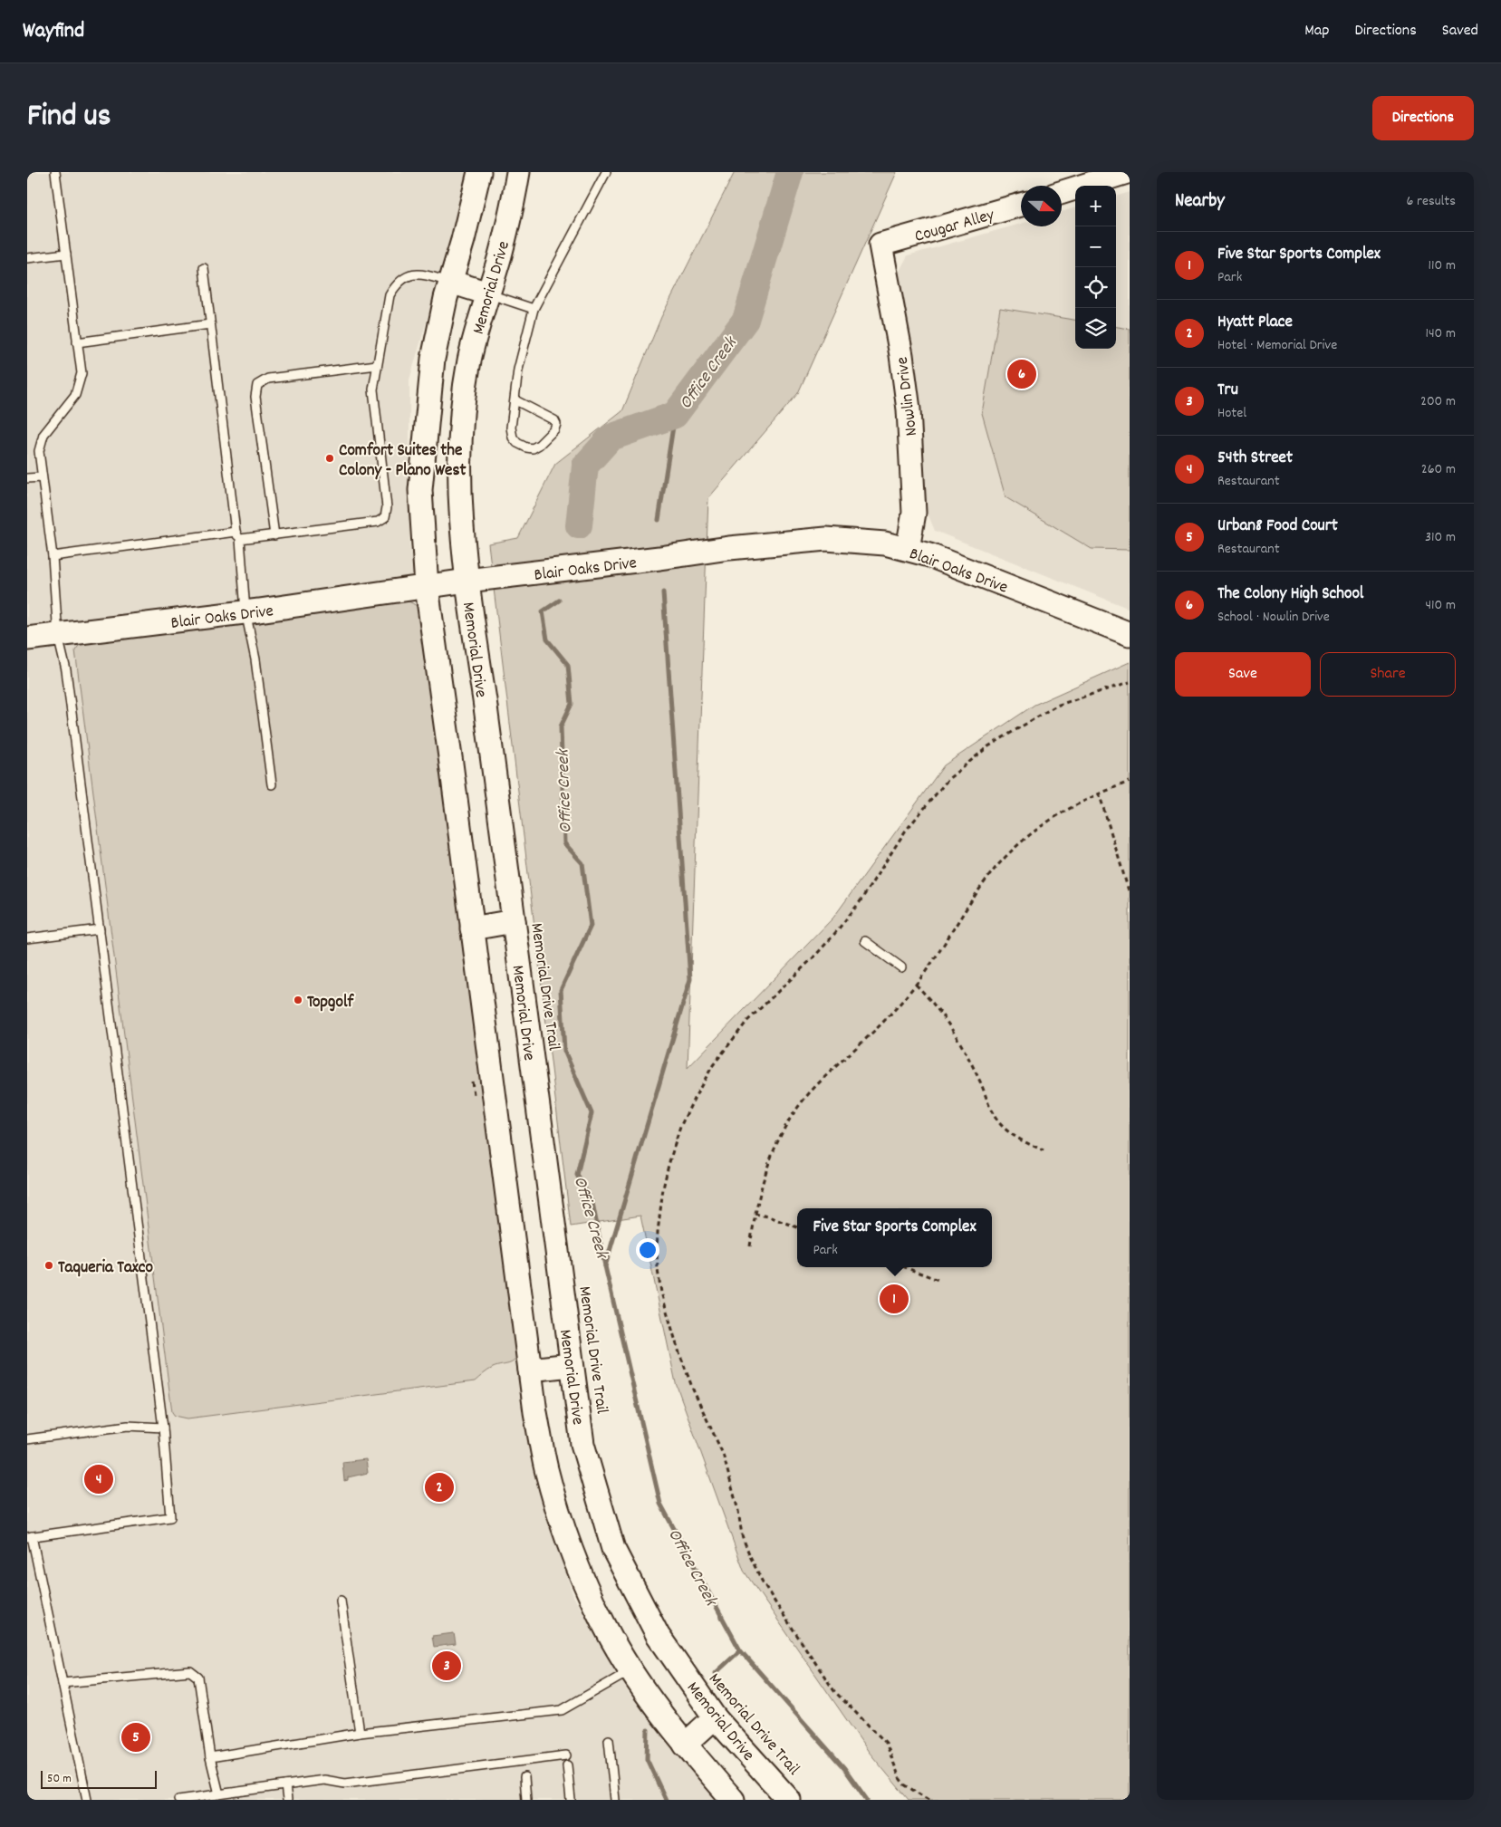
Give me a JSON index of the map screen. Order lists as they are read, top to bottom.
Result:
{
  "streets": {
    "street": [
      "Cougar Alley",
      "Memorial Drive",
      "Nowlin Drive",
      "Blair Oaks Drive"
    ]
  },
  "crossings": [
    ["Cougar Alley", "Nowlin Drive"],
    ["Memorial Drive", "Blair Oaks Drive"],
    ["Nowlin Drive", "Blair Oaks Drive"]
  ],
  "water": ["Office Creek"],
  "places": ["Comfort Suites the Colony - Plano West", "Topgolf", "Taqueria Taxco"],
  "scale_bar": "50 m",
  "north": "right",
  "page": {
    "header": "Wayfind",
    "nav": ["Map", "Directions", "Saved"],
    "title": "Find us",
    "buttons": [
      "Directions",
      ["Save", "Share"]
    ],
    "heading": ["Nearby", "6 results"],
    "map_buttons": ["+", "−"],
    "list": [
      {
        "mark": "1",
        "name": "Five Star Sports Complex",
        "note": "Park",
        "value": "110 m"
      },
      {
        "mark": "2",
        "name": "Hyatt Place",
        "note": "Hotel · Memorial Drive",
        "value": "140 m"
      },
      {
        "mark": "3",
        "name": "Tru",
        "note": "Hotel",
        "value": "200 m"
      },
      {
        "mark": "4",
        "name": "54th Street",
        "note": "Restaurant",
        "value": "260 m"
      },
      {
        "mark": "5",
        "name": "Urban8 Food Court",
        "note": "Restaurant",
        "value": "310 m"
      },
      {
        "mark": "6",
        "name": "The Colony High School",
        "note": "School · Nowlin Drive",
        "value": "410 m"
      }
    ],
    "pins": [
      "6",
      "1",
      "4",
      "2",
      "3",
      "5"
    ],
    "popup": ["Five Star Sports Complex", "Park"],
    "scale": "50 m"
  }
}
